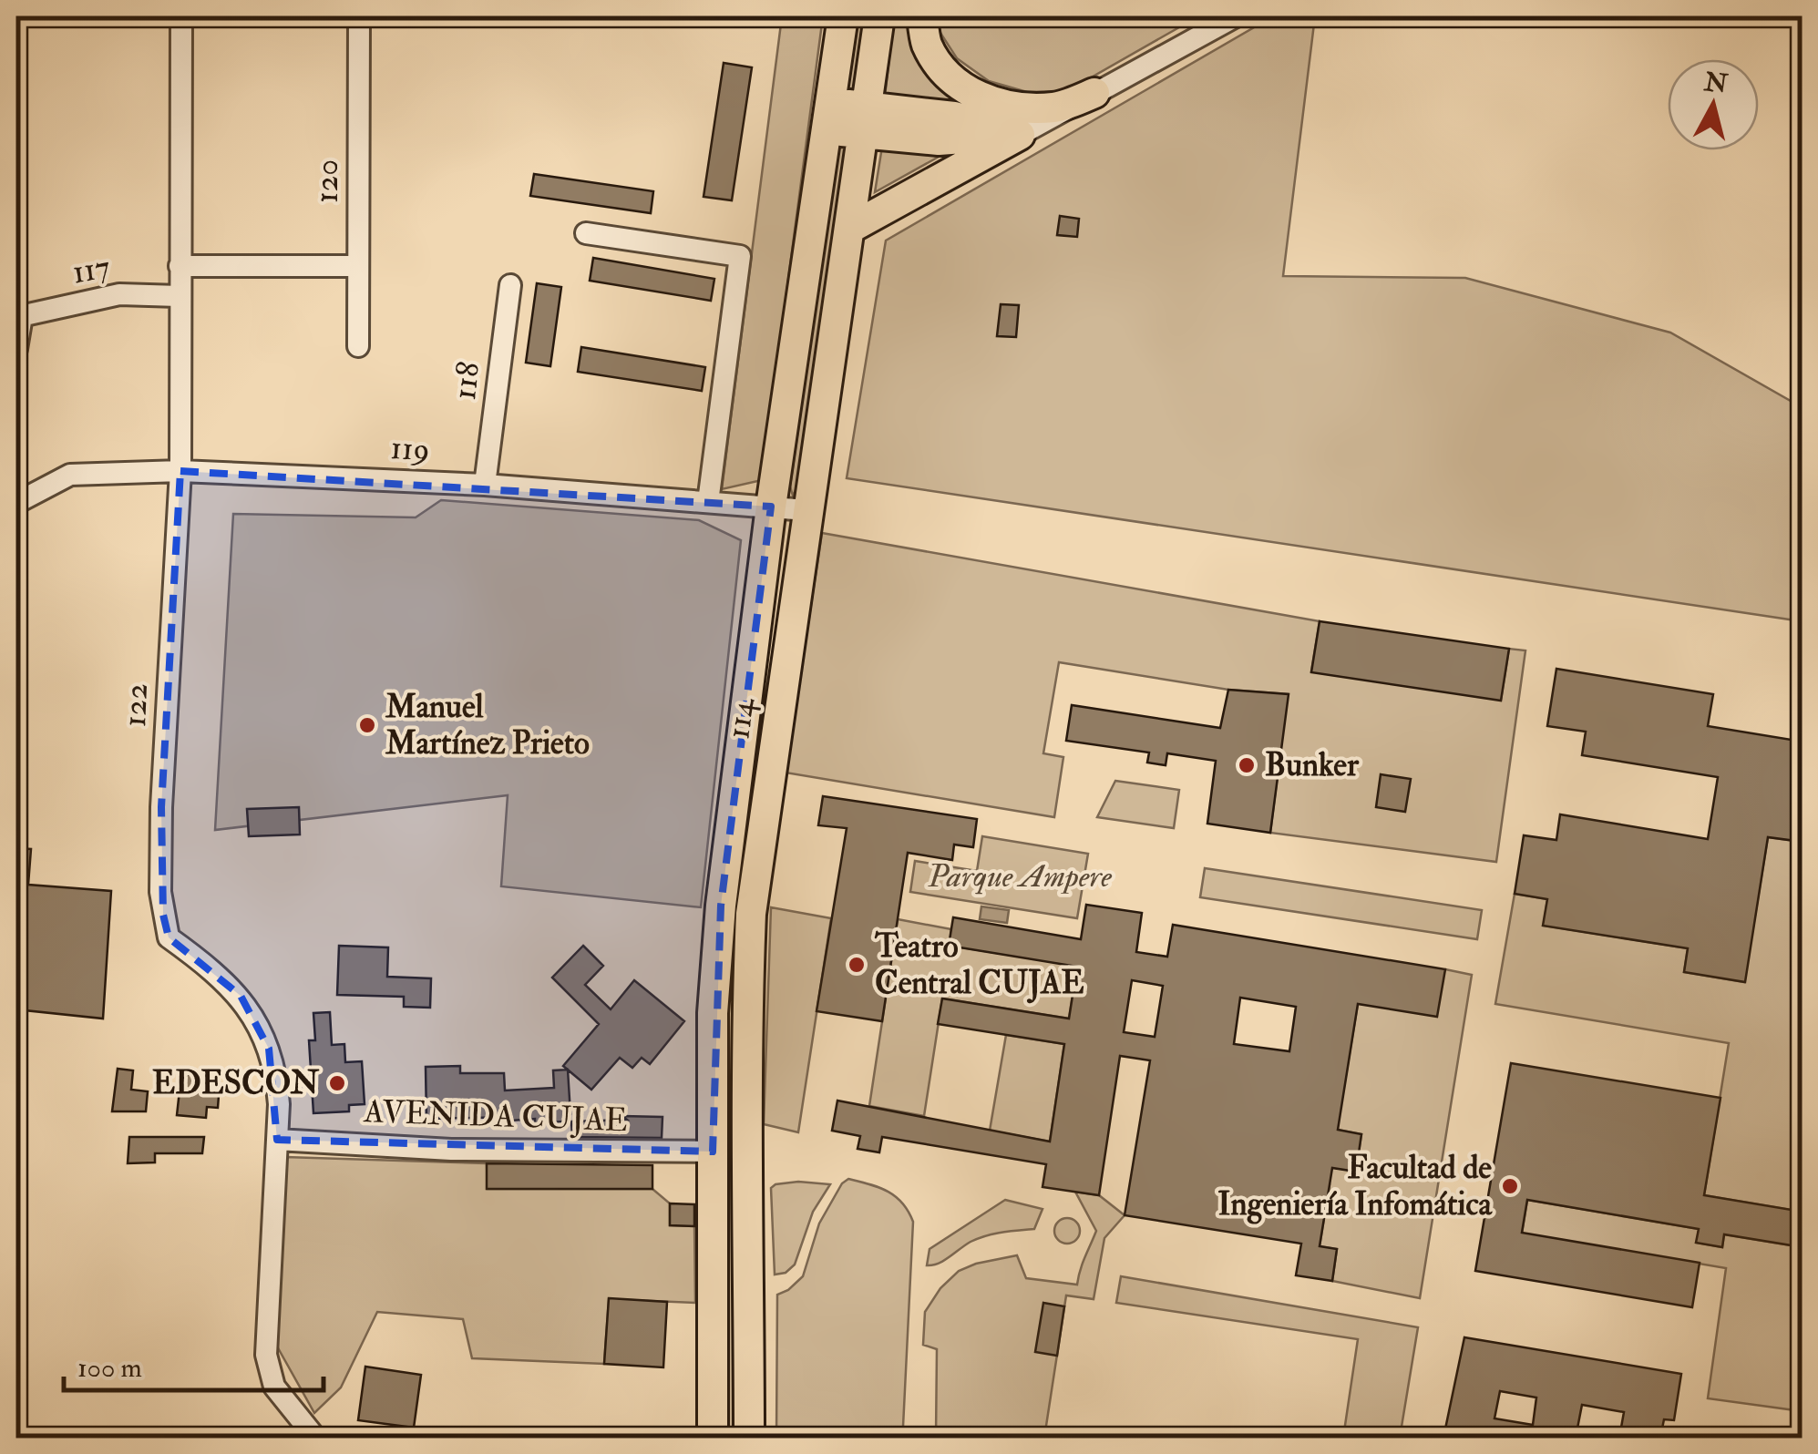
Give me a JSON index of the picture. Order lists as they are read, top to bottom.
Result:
{
  "streets": {
    "highway": ["114"],
    "street": [
      "120",
      "117",
      "118",
      "119",
      "122",
      "AVENIDA CUJAE"
    ]
  },
  "crossings": [
    ["117", "122"],
    ["118", "119"],
    ["119", "122"],
    ["119", "114"],
    ["122", "AVENIDA CUJAE"],
    ["114", "AVENIDA CUJAE"]
  ],
  "parks": ["Parque Ampere"],
  "places": [
    "Manuel Martínez Prieto",
    "Bunker",
    "Teatro Central CUJAE",
    "EDESCON",
    "Facultad de Ingeniería Infomática"
  ],
  "scale_bar": "100 m",
  "north": "top"
}
